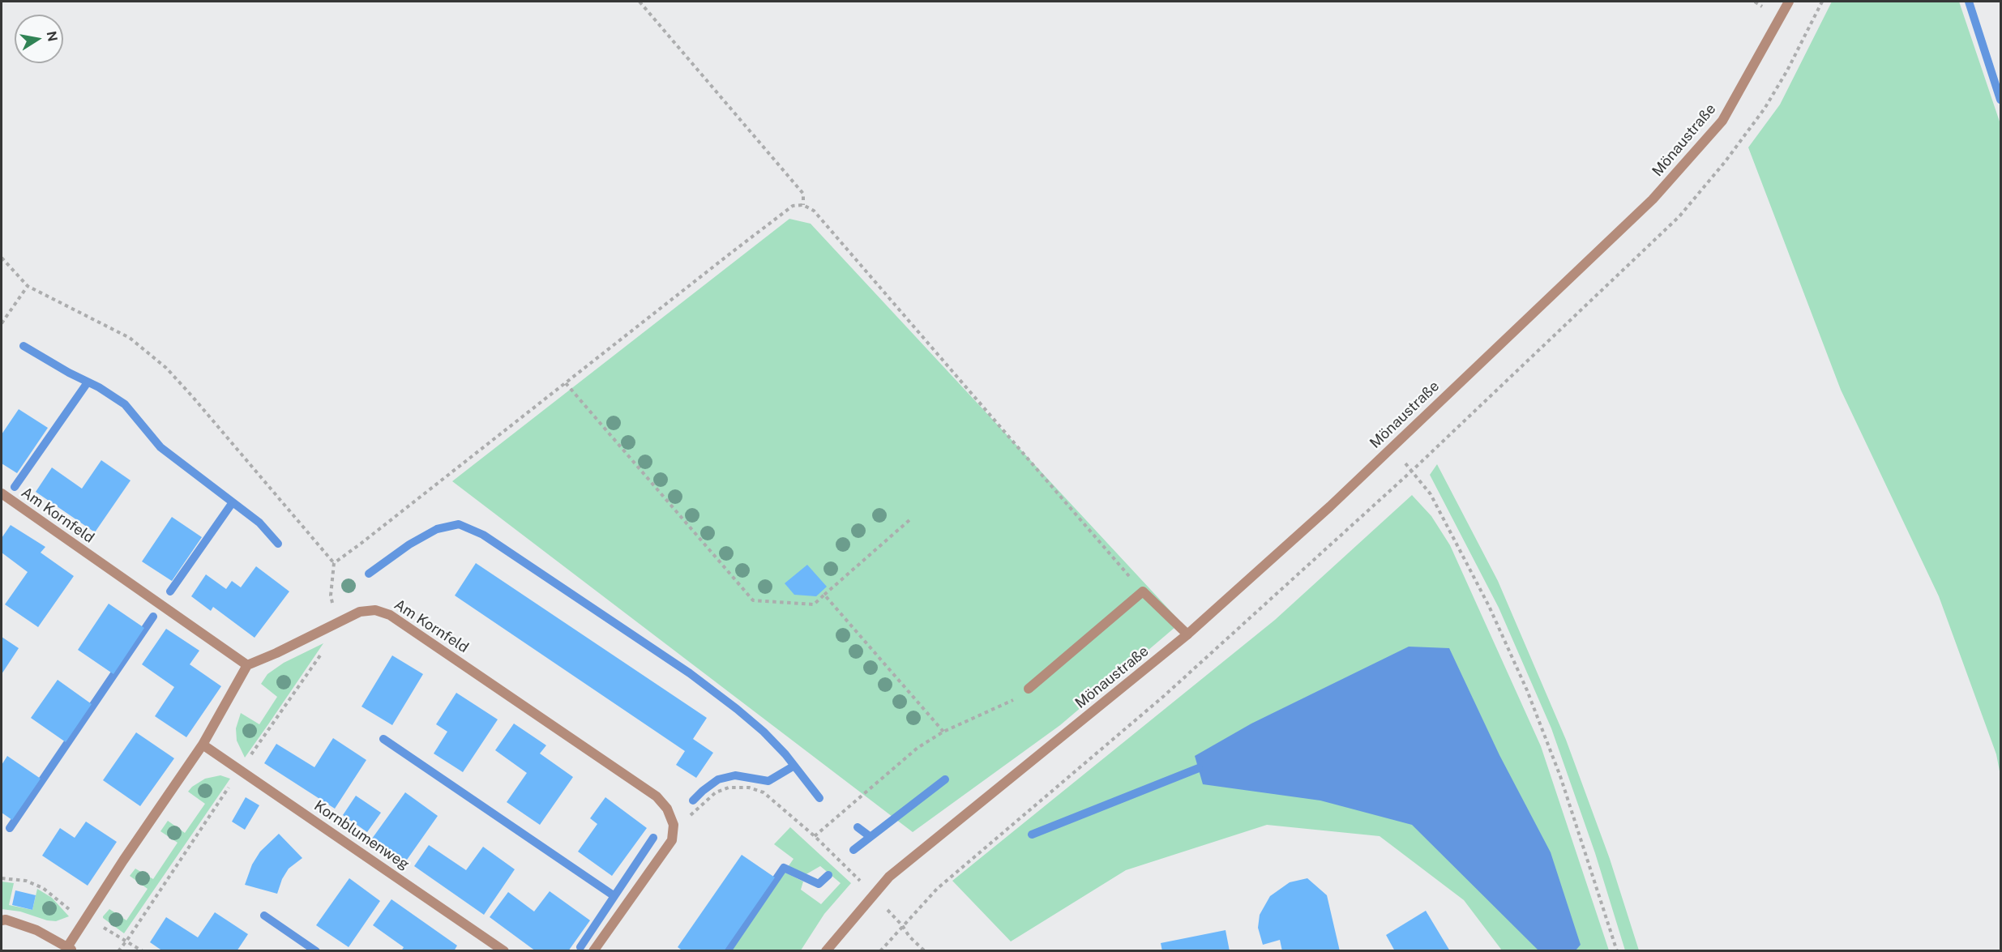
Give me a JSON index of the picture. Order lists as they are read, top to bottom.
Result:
{
  "streets": {
    "street": ["Mönaustraße", "Am Kornfeld", "Kornblumenweg"]
  },
  "north": "right"
}
